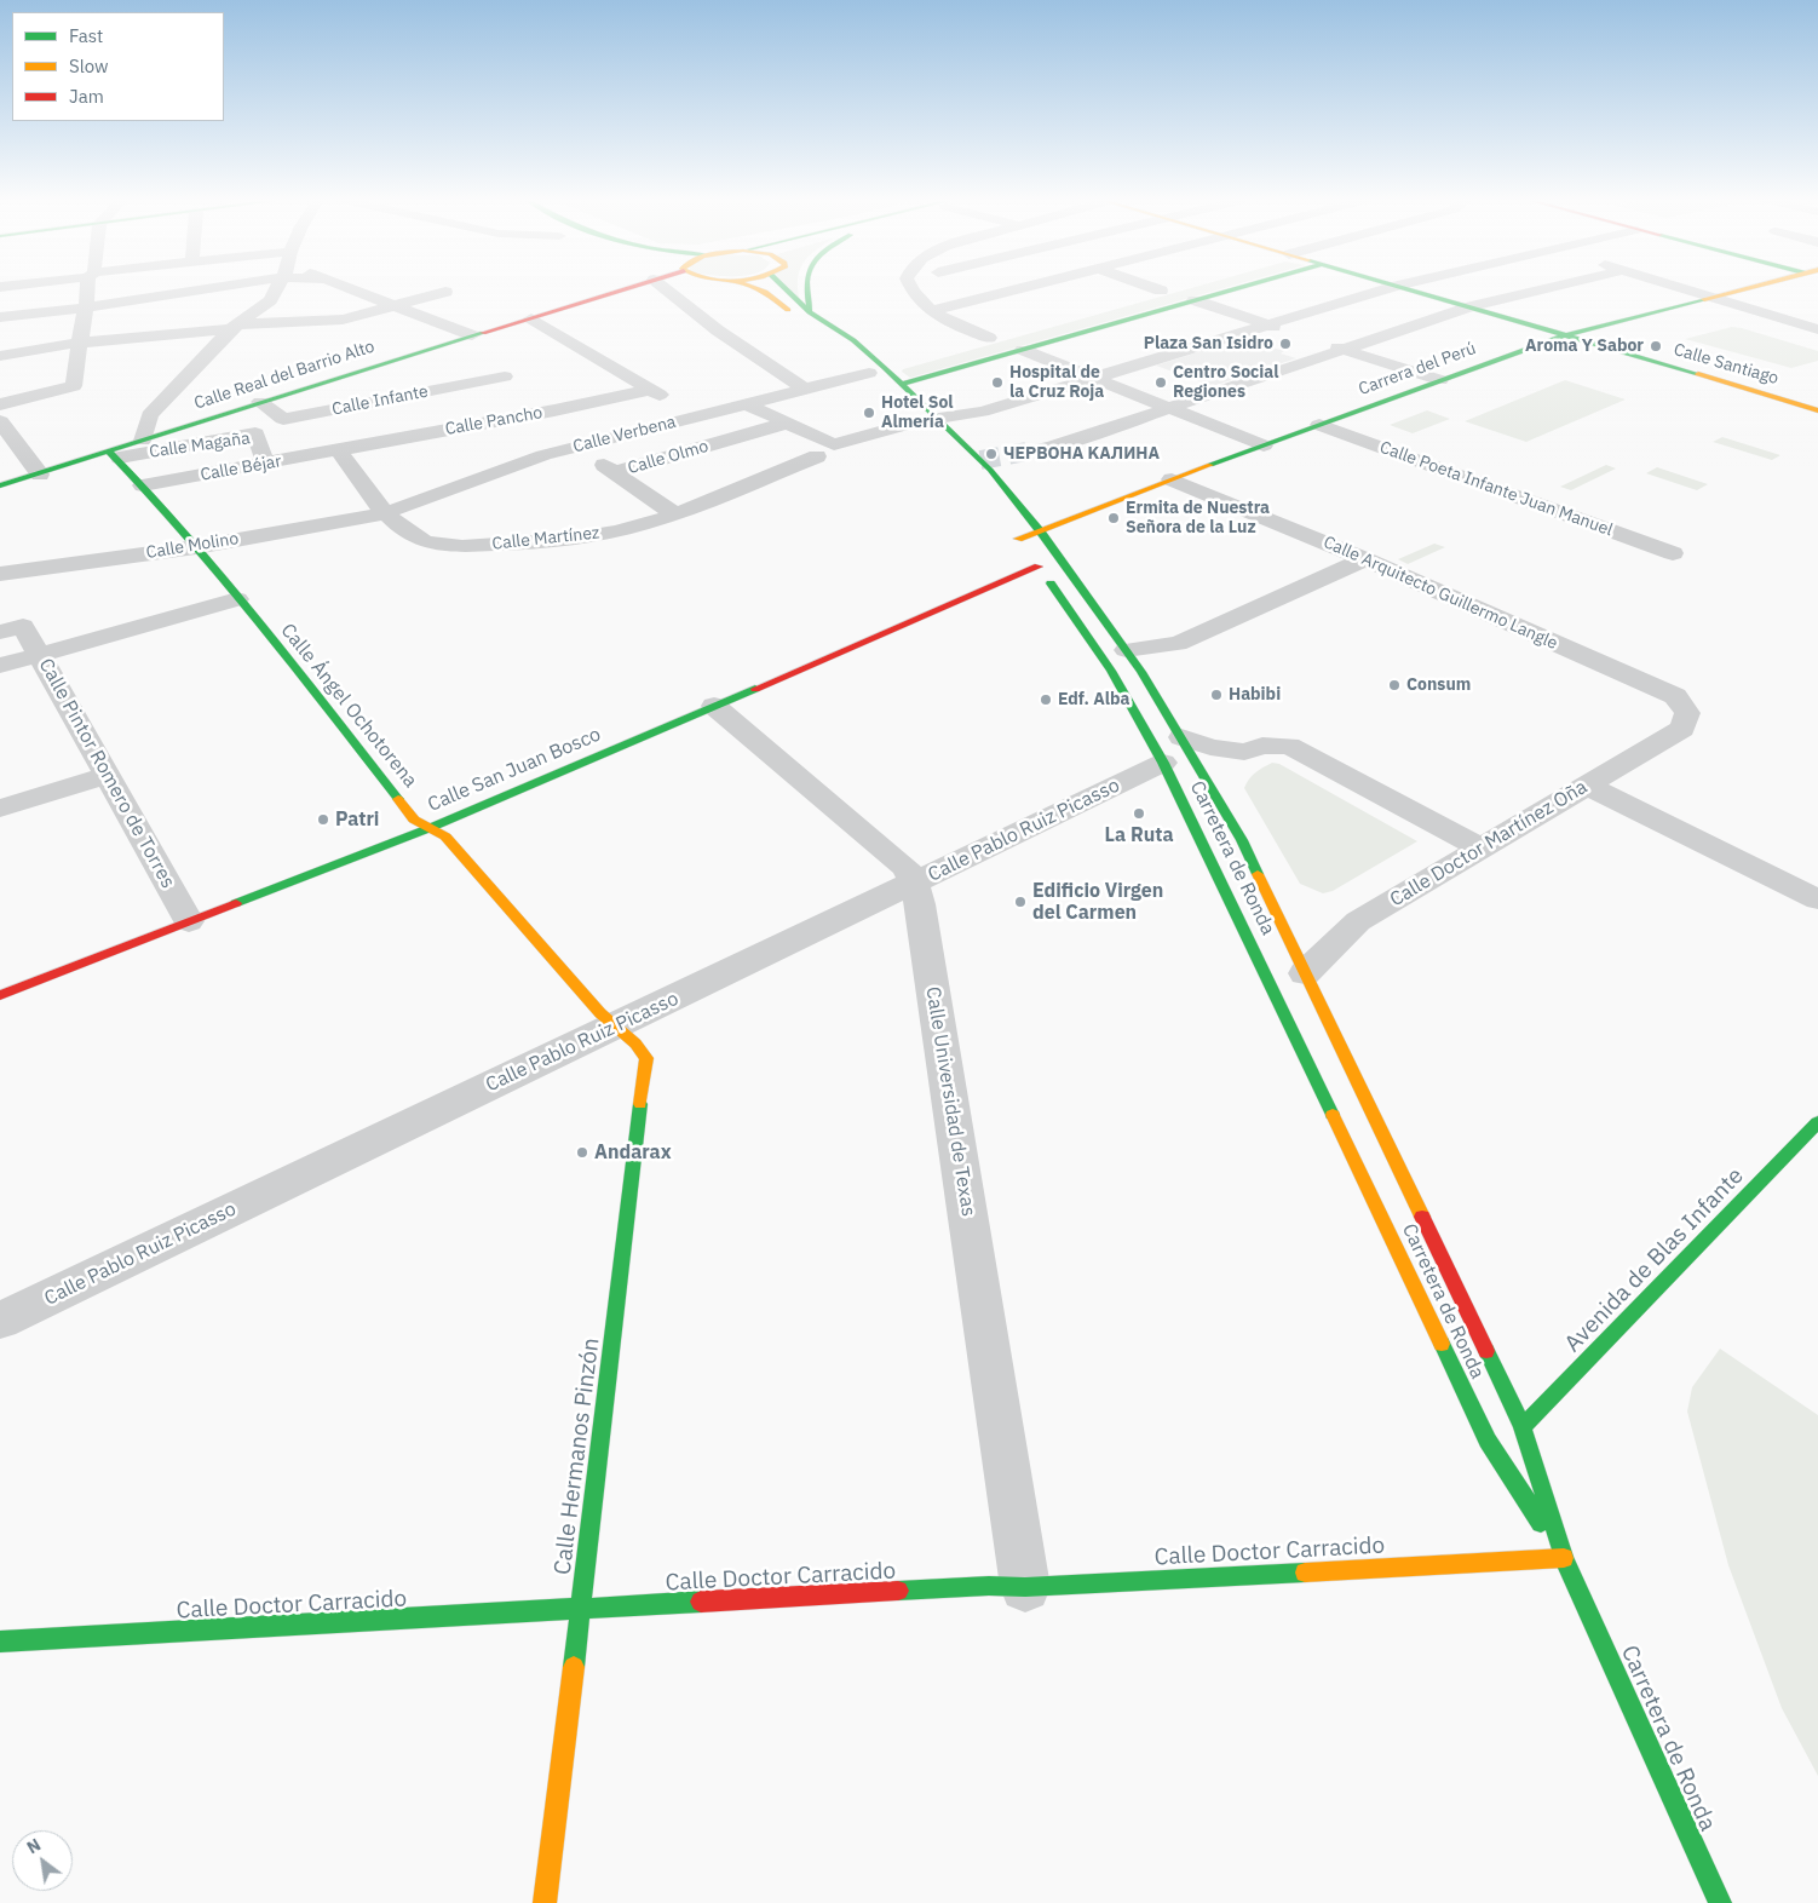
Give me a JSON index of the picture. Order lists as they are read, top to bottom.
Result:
{
  "streets": {
    "street": [
      "Calle Santiago",
      "Carrera del Perú",
      "Calle Real del Barrio Alto",
      "Calle Infante",
      "Calle Pancho",
      "Calle Verbena",
      "Calle Magaña",
      "Calle Olmo",
      "Calle Béjar",
      "Calle Poeta Infante Juan Manuel",
      "Calle Martínez",
      "Calle Molino",
      "Calle Arquitecto Guillermo Langle",
      "Calle Ángel Ochotorena",
      "Calle San Juan Bosco",
      "Calle Pintor Romero de Torres",
      "Calle Pablo Ruiz Picasso",
      "Calle Doctor Martínez Oña",
      "Carretera de Ronda",
      "Calle Universidad de Texas",
      "Avenida de Blas Infante",
      "Calle Hermanos Pinzón",
      "Calle Doctor Carracido"
    ]
  },
  "crossings": [
    ["Calle Santiago", "Carrera del Perú"],
    ["Carrera del Perú", "Calle Poeta Infante Juan Manuel"],
    ["Carrera del Perú", "Calle Arquitecto Guillermo Langle"],
    ["Carrera del Perú", "Calle San Juan Bosco"],
    ["Carrera del Perú", "Carretera de Ronda"],
    ["Calle Real del Barrio Alto", "Calle Infante"],
    ["Calle Real del Barrio Alto", "Calle Magaña"],
    ["Calle Real del Barrio Alto", "Calle Ángel Ochotorena"],
    ["Calle Pancho", "Calle Béjar"],
    ["Calle Pancho", "Calle Martínez"],
    ["Calle Verbena", "Calle Martínez"],
    ["Calle Verbena", "Calle Molino"],
    ["Calle Verbena", "Carretera de Ronda"],
    ["Calle Magaña", "Calle Béjar"],
    ["Calle Magaña", "Calle Ángel Ochotorena"],
    ["Calle Béjar", "Calle Martínez"],
    ["Calle Béjar", "Calle Ángel Ochotorena"],
    ["Calle Martínez", "Calle Molino"],
    ["Calle Molino", "Calle Ángel Ochotorena"],
    ["Calle Arquitecto Guillermo Langle", "Calle Doctor Martínez Oña"],
    ["Calle Ángel Ochotorena", "Calle San Juan Bosco"],
    ["Calle Ángel Ochotorena", "Calle Pablo Ruiz Picasso"],
    ["Calle Ángel Ochotorena", "Calle Hermanos Pinzón"],
    ["Calle San Juan Bosco", "Calle Pintor Romero de Torres"],
    ["Calle San Juan Bosco", "Carretera de Ronda"],
    ["Calle San Juan Bosco", "Calle Universidad de Texas"],
    ["Calle Pablo Ruiz Picasso", "Carretera de Ronda"],
    ["Calle Pablo Ruiz Picasso", "Calle Universidad de Texas"],
    ["Calle Pablo Ruiz Picasso", "Calle Hermanos Pinzón"],
    ["Calle Doctor Martínez Oña", "Carretera de Ronda"],
    ["Carretera de Ronda", "Avenida de Blas Infante"],
    ["Carretera de Ronda", "Calle Doctor Carracido"],
    ["Calle Universidad de Texas", "Calle Doctor Carracido"],
    ["Calle Hermanos Pinzón", "Calle Doctor Carracido"]
  ],
  "places": [
    "Plaza San Isidro",
    "Aroma Y Sabor",
    "Hospital de la Cruz Roja",
    "Centro Social Regiones",
    "Hotel Sol Almería",
    "ЧЕРВOHA KAЛИHA",
    "Ermita de Nuestra Señora de la Luz",
    "Consum",
    "Habibi",
    "Edf. Alba",
    "La Ruta",
    "Patri",
    "Edificio Virgen del Carmen",
    "Andarax"
  ],
  "legend": ["Fast", "Slow", "Jam"],
  "north": "top left"
}
